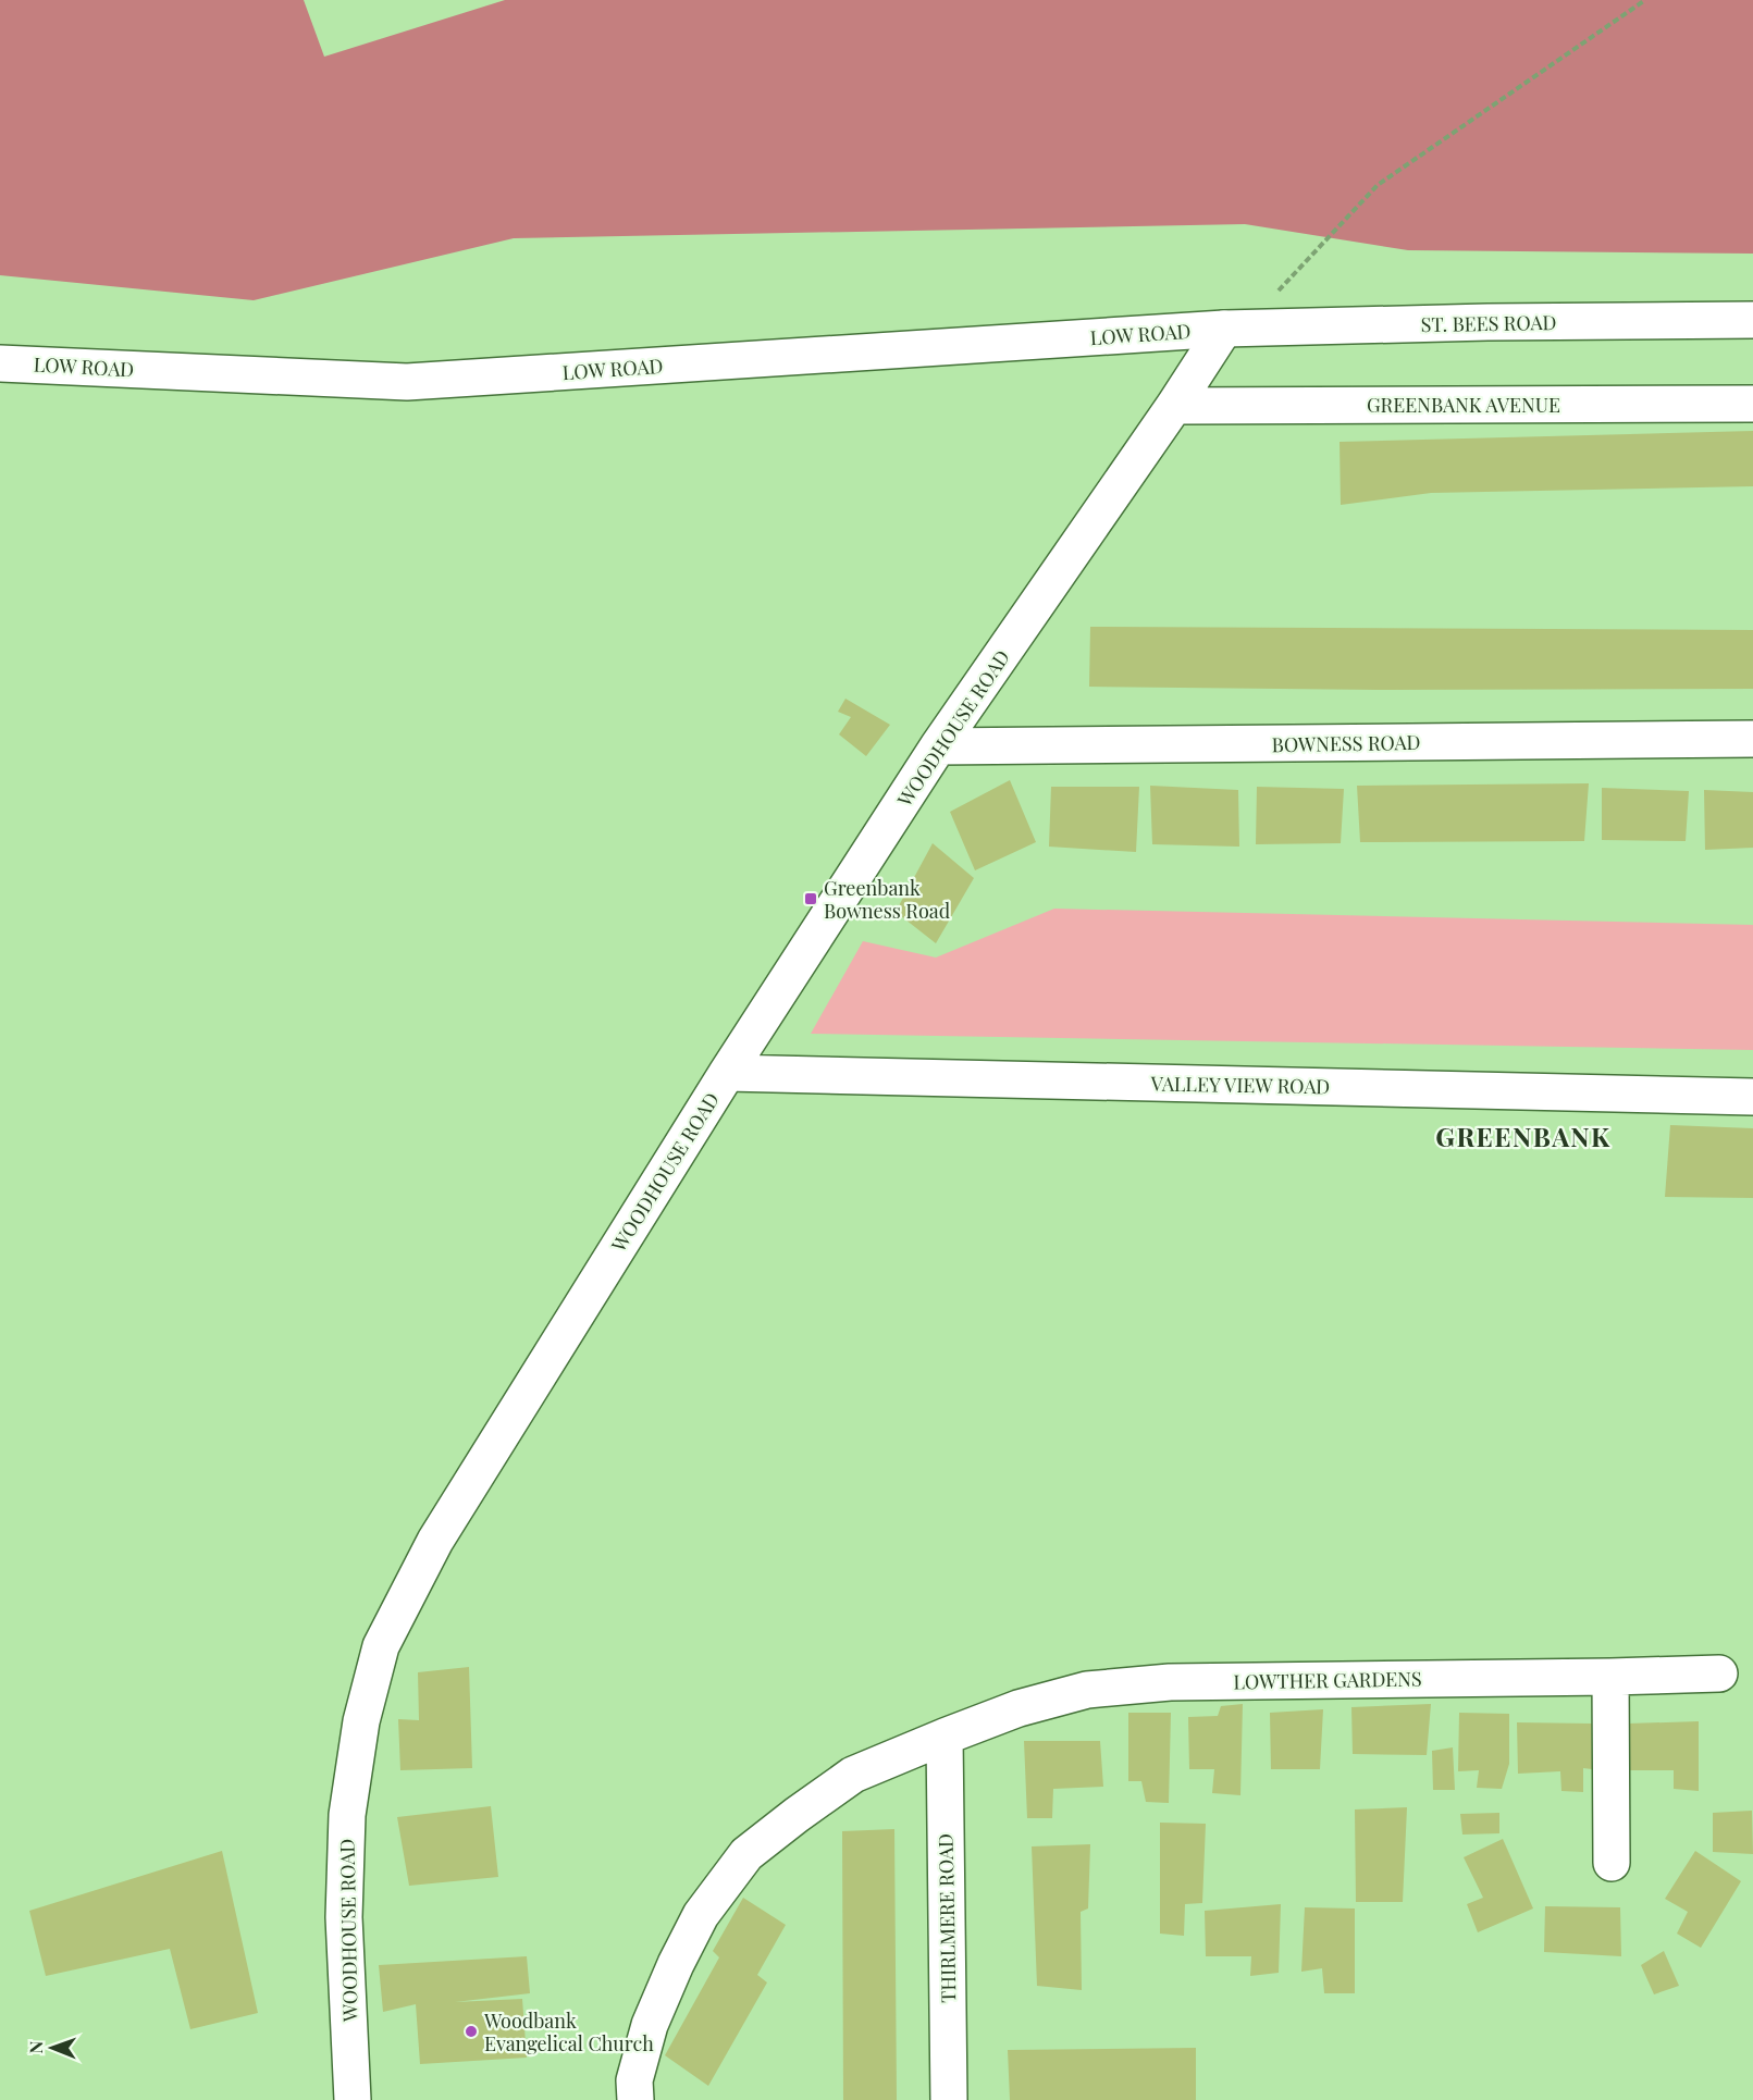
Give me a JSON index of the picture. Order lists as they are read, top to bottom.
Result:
{
  "streets": {
    "street": [
      "ST. BEES ROAD",
      "LOW ROAD",
      "GREENBANK AVENUE",
      "WOODHOUSE ROAD",
      "BOWNESS ROAD",
      "VALLEY VIEW ROAD",
      "LOWTHER GARDENS",
      "THIRLMERE ROAD"
    ]
  },
  "crossings": [
    ["ST. BEES ROAD", "LOW ROAD"],
    ["ST. BEES ROAD", "WOODHOUSE ROAD"],
    ["LOW ROAD", "WOODHOUSE ROAD"],
    ["GREENBANK AVENUE", "WOODHOUSE ROAD"],
    ["WOODHOUSE ROAD", "BOWNESS ROAD"],
    ["WOODHOUSE ROAD", "VALLEY VIEW ROAD"],
    ["LOWTHER GARDENS", "THIRLMERE ROAD"]
  ],
  "districts": ["GREENBANK"],
  "places": {
    "transit": ["Greenbank Bowness Road"],
    "other": ["Woodbank Evangelical Church"]
  },
  "north": "left"
}
